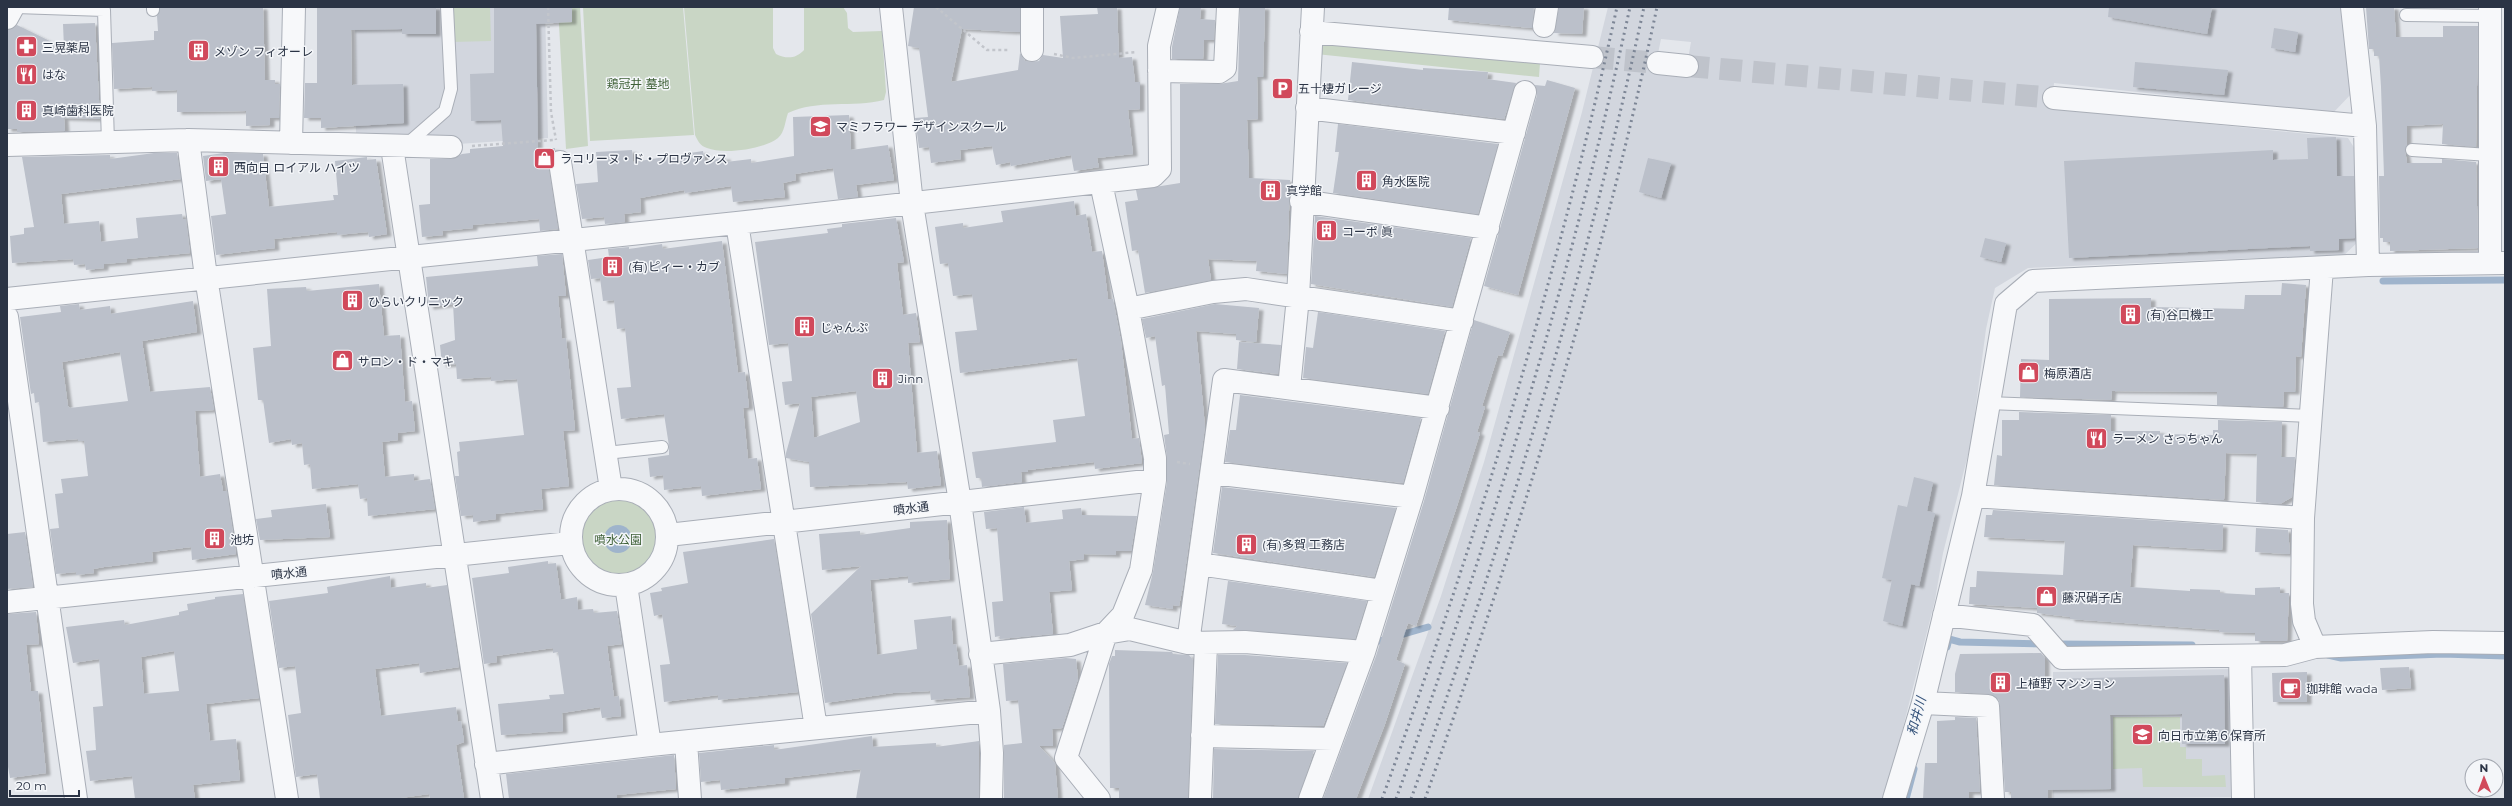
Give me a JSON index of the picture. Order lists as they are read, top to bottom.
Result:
{
  "streets": {
    "street": ["噴水通"]
  },
  "water": ["和井川"],
  "parks": ["鶏冠井 墓地", "噴水公園"],
  "places": {
    "pharmacy": ["三晃薬局"],
    "building": [
      "メゾン フィオーレ",
      "真崎歯科医院",
      "西向日 ロイアル ハイツ",
      "角水医院",
      "真学館",
      "コーポ 眞",
      "(有)ピィー・カブ",
      "ひらいクリニック",
      "(有)谷口機工",
      "じゃんぷ",
      "Jinn",
      "池坊",
      "(有)多賀 工務店",
      "上植野 マンション"
    ],
    "restaurant": ["はな", "ラーメン さっちゃん"],
    "parking": ["五十棲ガレージ"],
    "school or university": ["マミフラワー デザインスクール", "向日市立第６保育所"],
    "shop": [
      "ラコリーヌ・ド・プロヴァンス",
      "サロン・ド・マキ",
      "梅原酒店",
      "藤沢硝子店"
    ],
    "cafe": ["珈琲館 wada"]
  },
  "scale_bar": "20 m",
  "north": "top"
}
